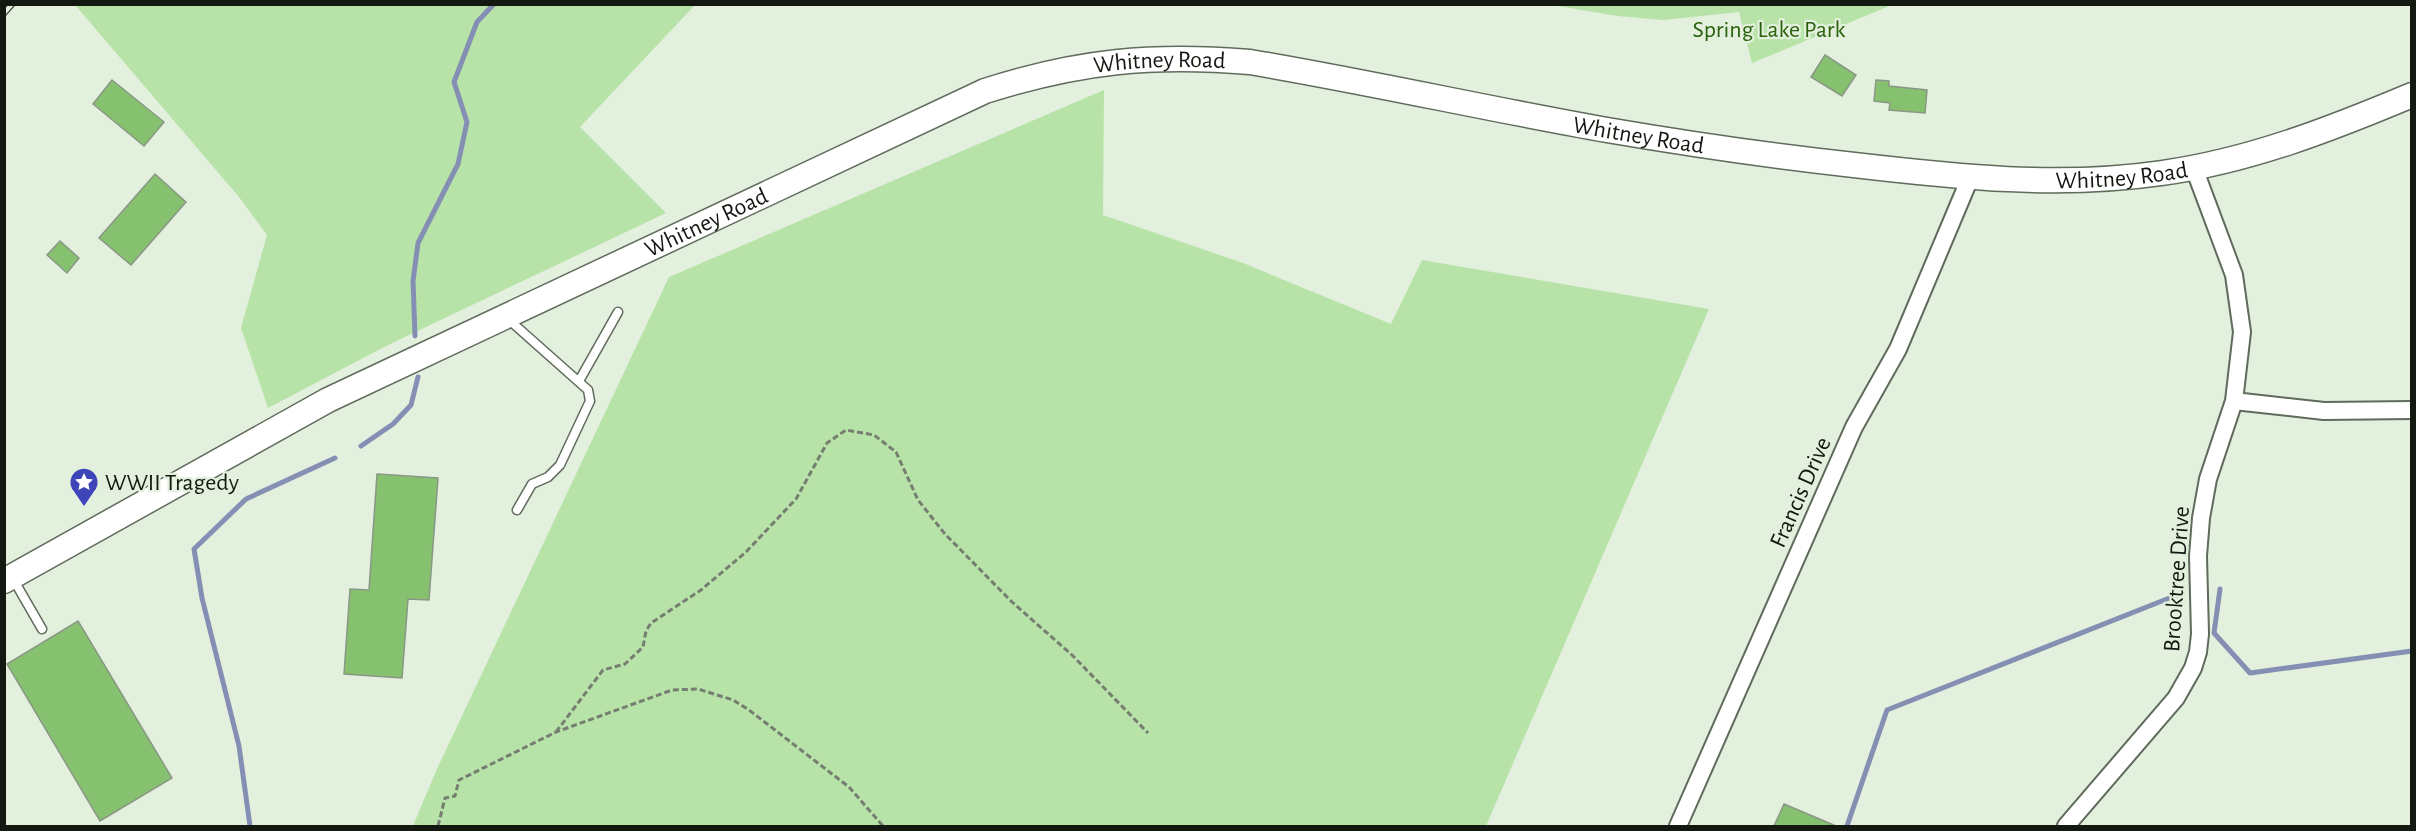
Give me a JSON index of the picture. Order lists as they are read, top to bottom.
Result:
{
  "streets": {
    "main road": ["Whitney Road"],
    "street": ["Francis Drive", "Brooktree Drive"]
  },
  "crossings": [
    ["Whitney Road", "Francis Drive"],
    ["Whitney Road", "Brooktree Drive"]
  ],
  "parks": ["Spring Lake Park"],
  "places": {
    "place": ["WWII Tragedy"]
  }
}
